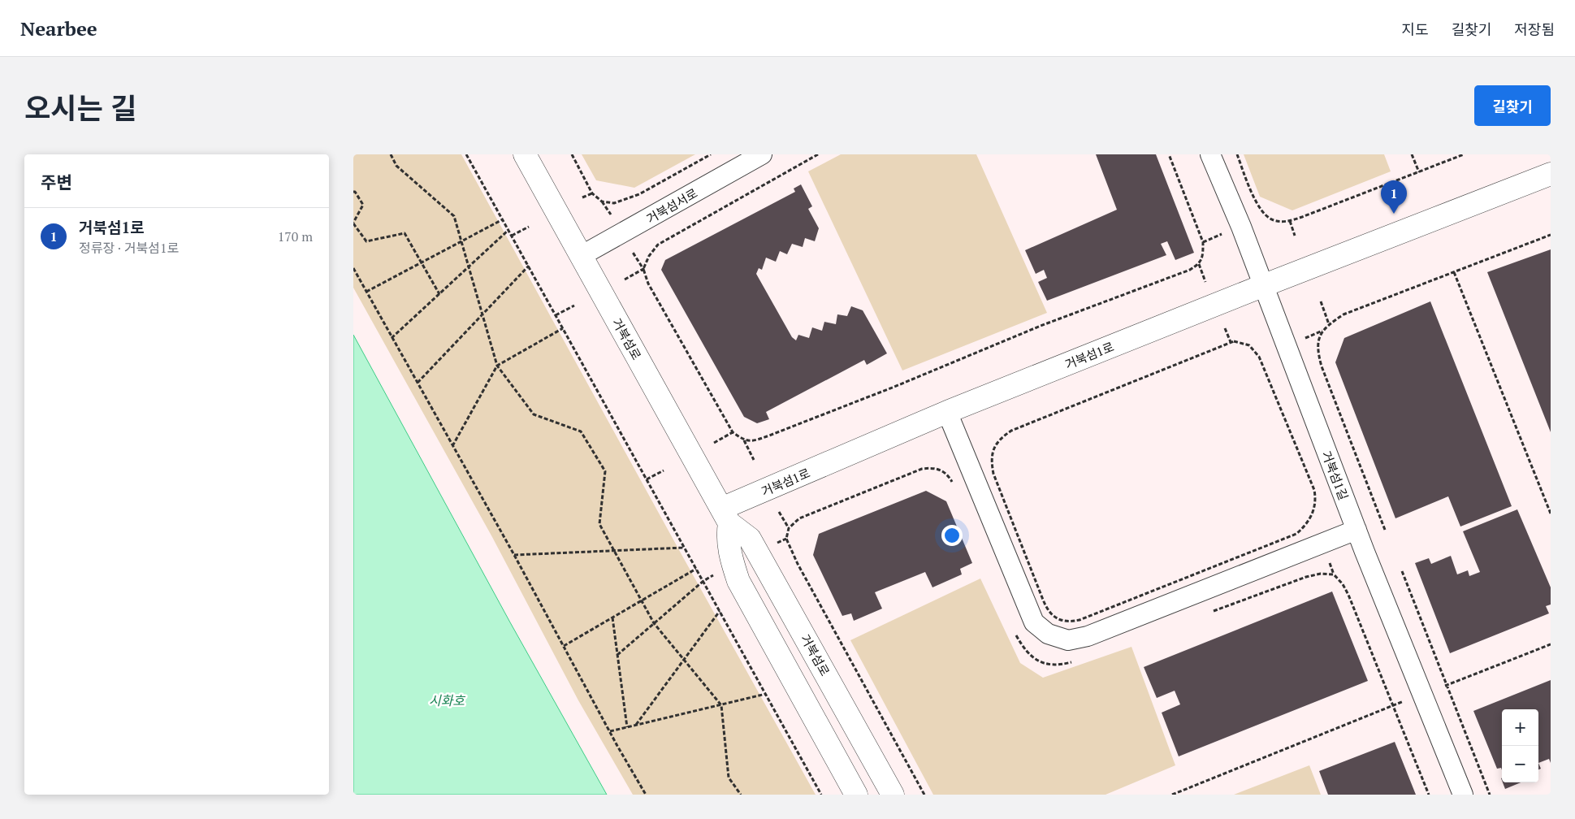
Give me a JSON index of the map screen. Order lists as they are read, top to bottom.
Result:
{
  "streets": {
    "street": [
      "거북섬서로",
      "거북섬로",
      "거북섬1로",
      "거북섬1길"
    ]
  },
  "crossings": [
    ["거북섬서로", "거북섬로"],
    ["거북섬로", "거북섬1로"],
    ["거북섬1로", "거북섬1길"]
  ],
  "water": ["시화호"],
  "page": {
    "header": "Nearbee",
    "nav": ["지도", "길찾기", "저장됨"],
    "title": "오시는 길",
    "buttons": "길찾기",
    "heading": "주변",
    "pins": "1",
    "list": [
      {
        "mark": "1",
        "name": "거북섬1로",
        "note": "정류장 · 거북섬1로",
        "value": "170 m"
      }
    ],
    "map_buttons": ["+", "−"]
  }
}
